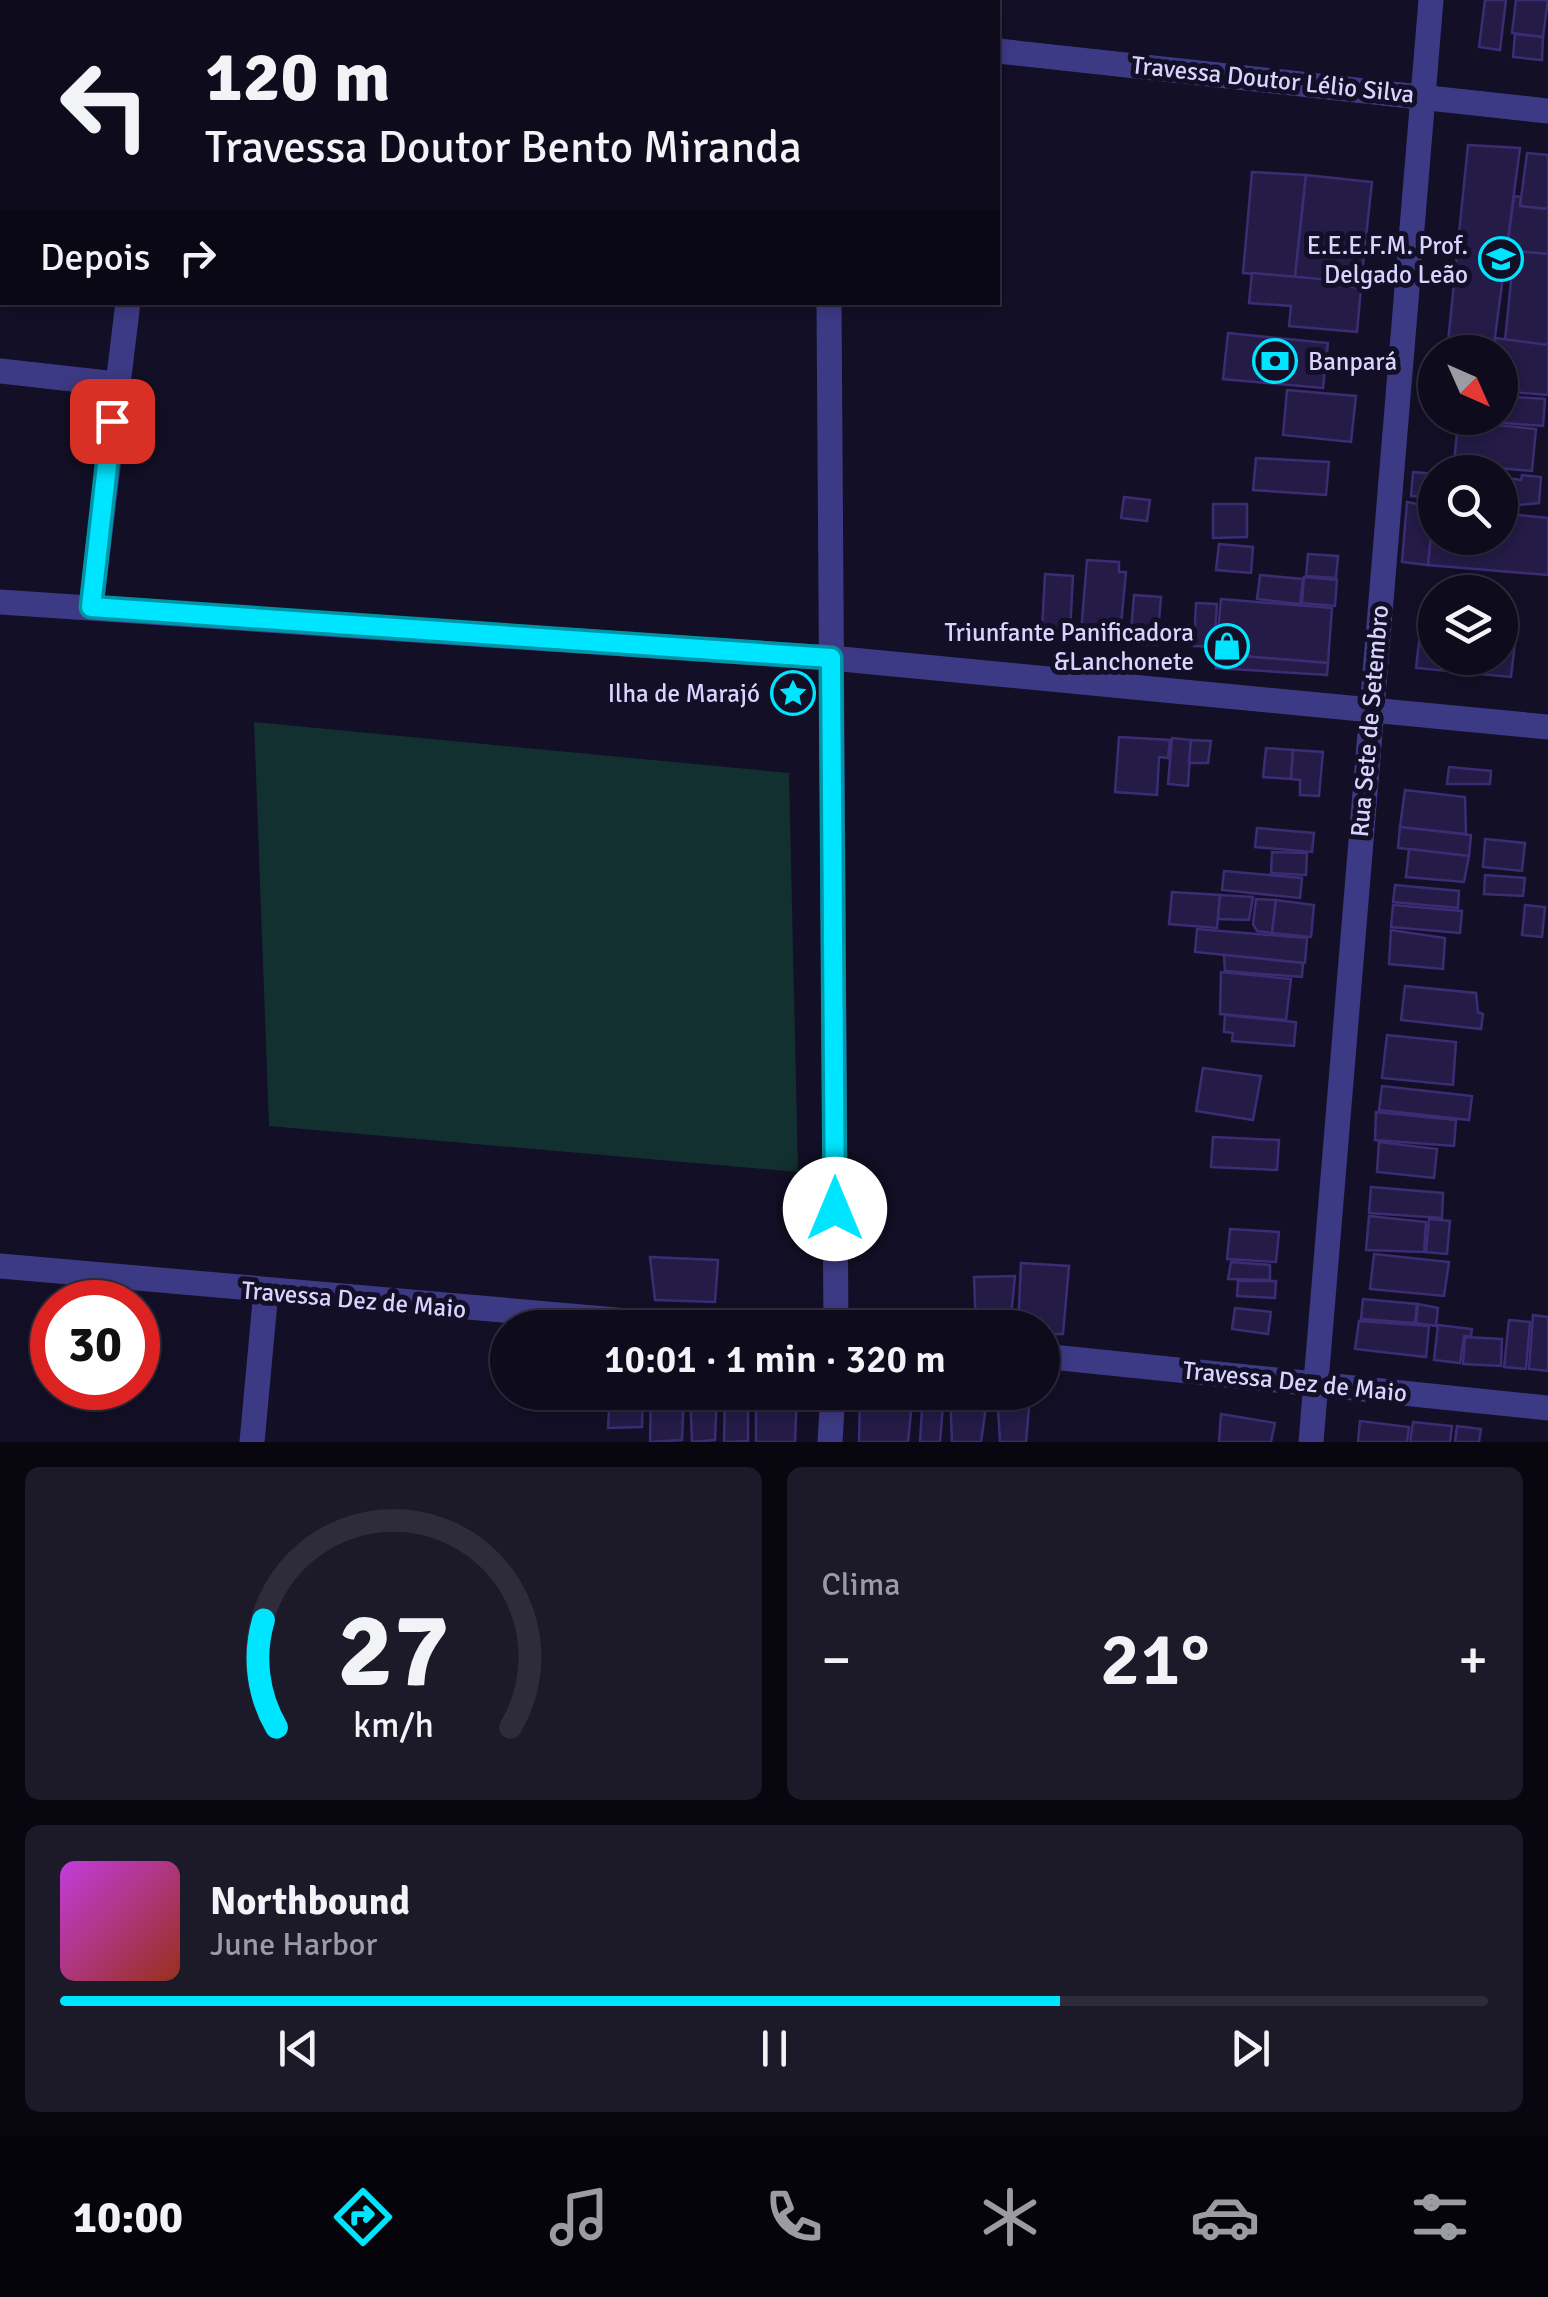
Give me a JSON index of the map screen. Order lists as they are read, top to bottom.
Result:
{
  "streets": {
    "street": ["Travessa Doutor Lélio Silva", "Rua Sete de Setembro", "Travessa Dez de Maio"]
  },
  "crossings": [
    ["Travessa Doutor Lélio Silva", "Rua Sete de Setembro"],
    ["Rua Sete de Setembro", "Travessa Dez de Maio"]
  ],
  "places": {
    "school or university": ["E.E.E.F.M. Prof. Delgado Leão"],
    "bank": ["Banpará"],
    "shop": ["Triunfante Panificadora &Lanchonete"],
    "place": ["Ilha de Marajó"]
  },
  "north": "bottom right",
  "page": {
    "turn": ["120 m", "Travessa Doutor Bento Miranda"],
    "then": "Depois",
    "limit": "30",
    "trip": "10:01 · 1 min · 320 m",
    "tile": "Clima",
    "heat": ["−", "21°", "+"],
    "song": ["Northbound", "June Harbor"],
    "tabs": "10:00",
    "gauge": ["27", "km/h"]
  }
}
